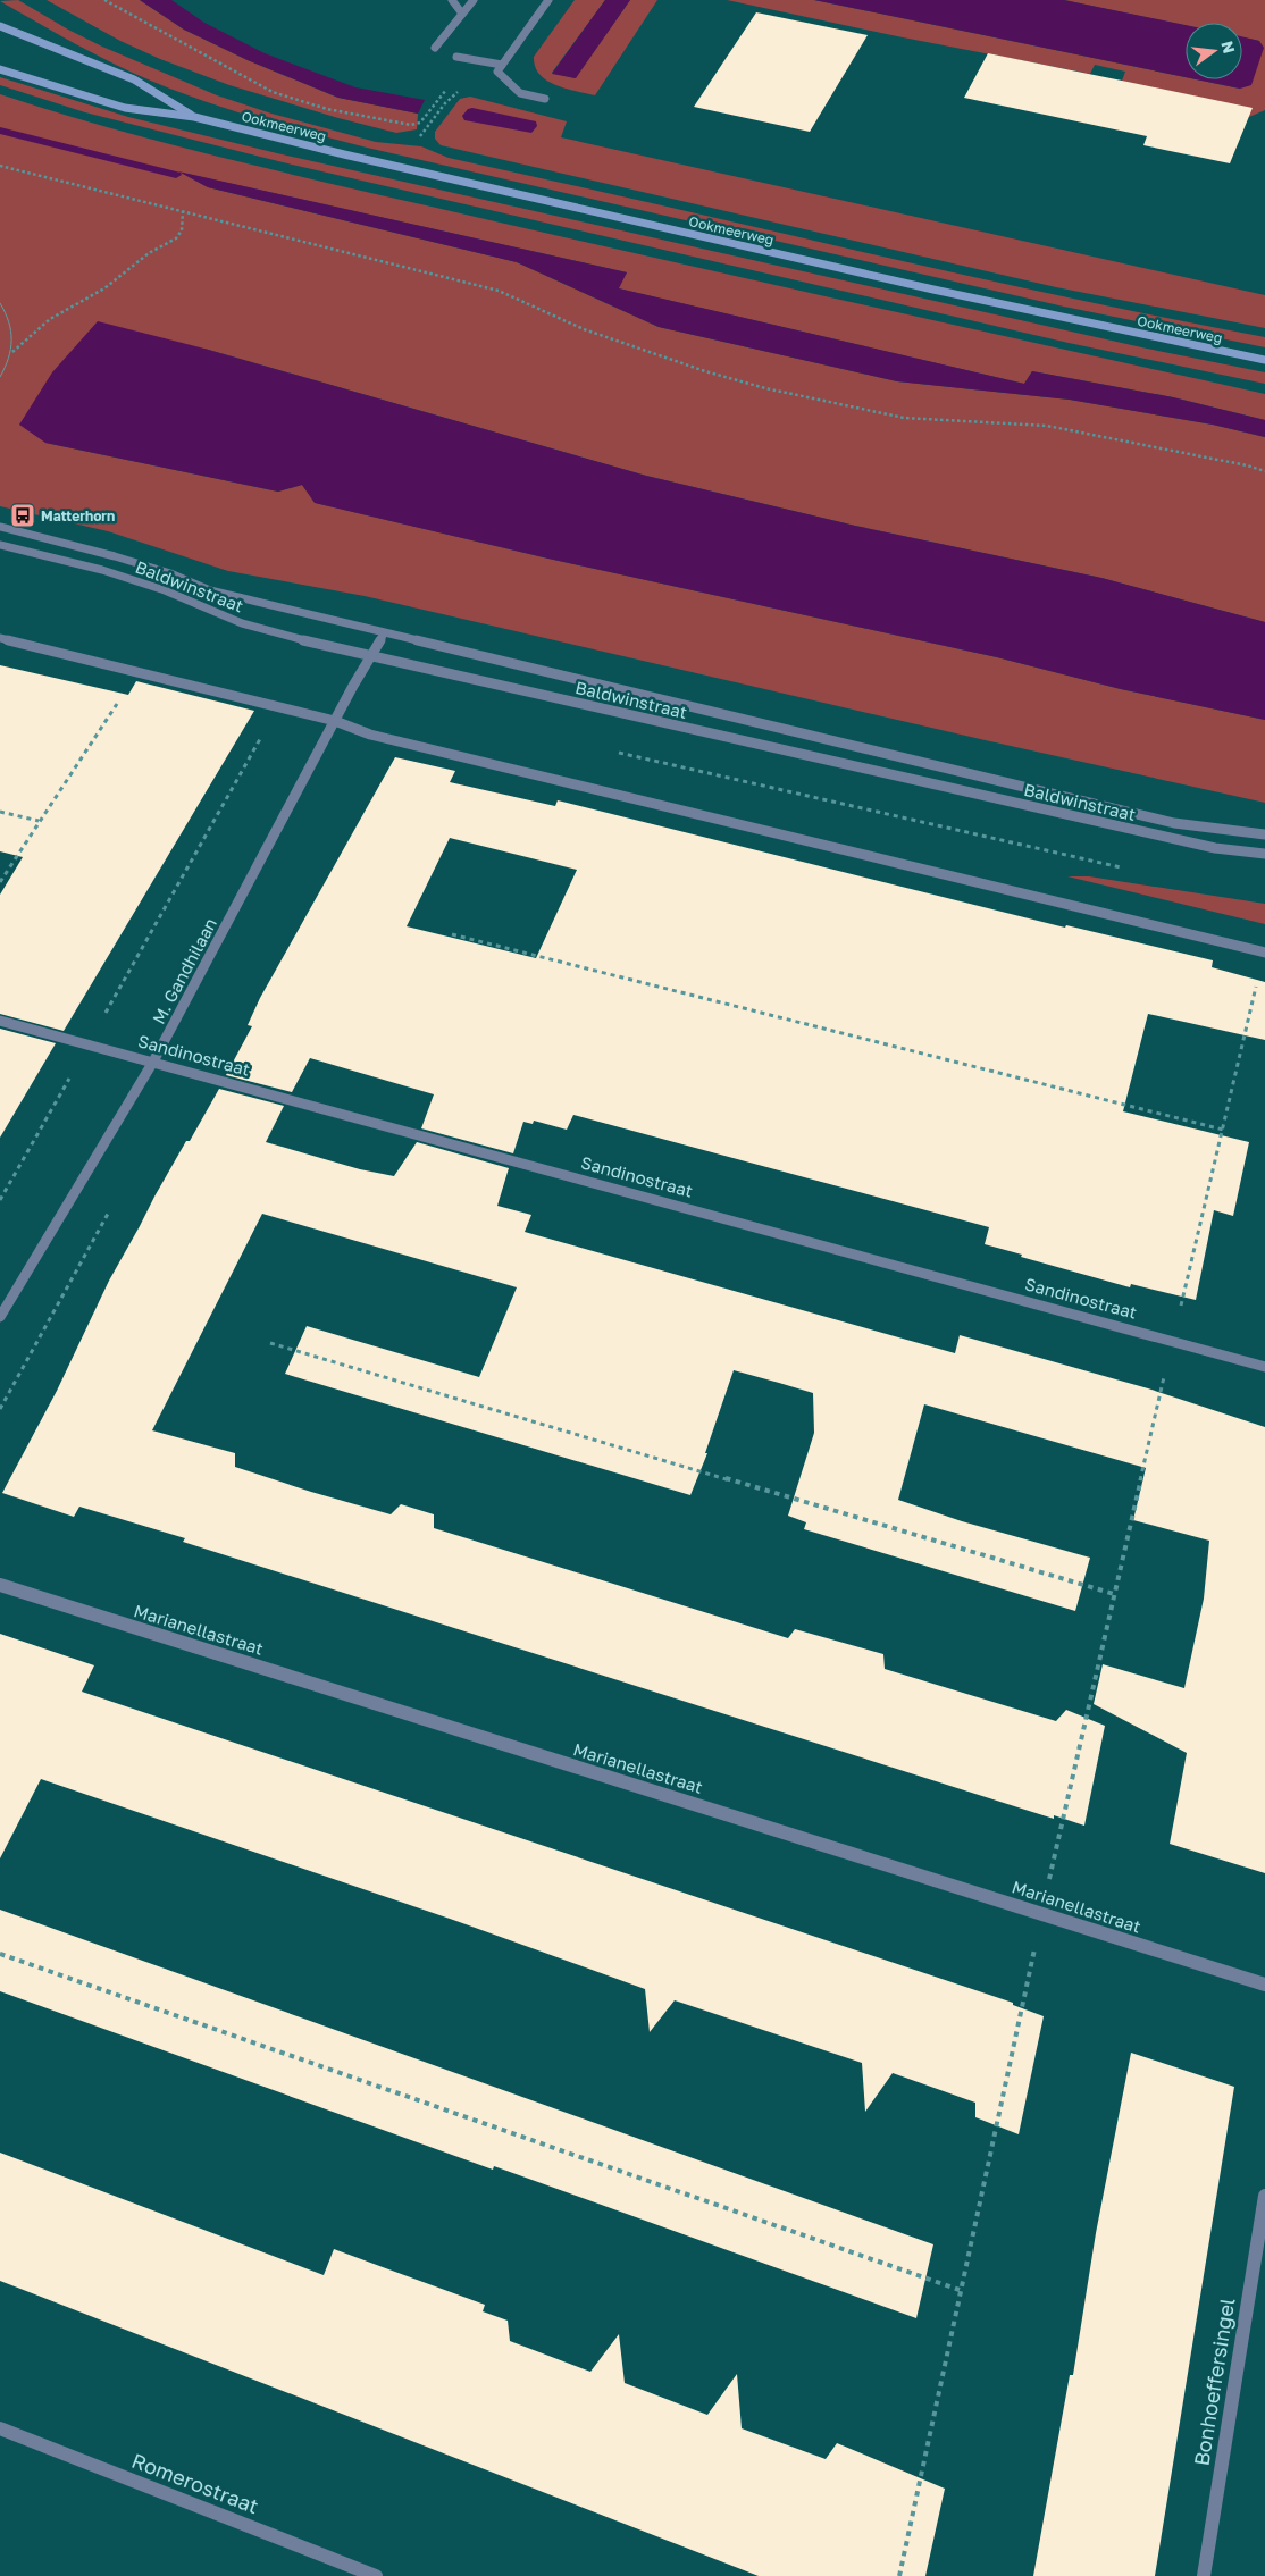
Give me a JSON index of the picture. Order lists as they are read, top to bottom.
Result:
{
  "streets": {
    "main road": ["Ookmeerweg"],
    "street": [
      "Baldwinstraat",
      "M. Gandhilaan",
      "Sandinostraat",
      "Marianellastraat",
      "Bonhoeffersingel",
      "Romerostraat"
    ]
  },
  "crossings": [
    ["Baldwinstraat", "M. Gandhilaan"],
    ["M. Gandhilaan", "Sandinostraat"]
  ],
  "places": {
    "bus stop": ["Matterhorn"]
  },
  "north": "right"
}
